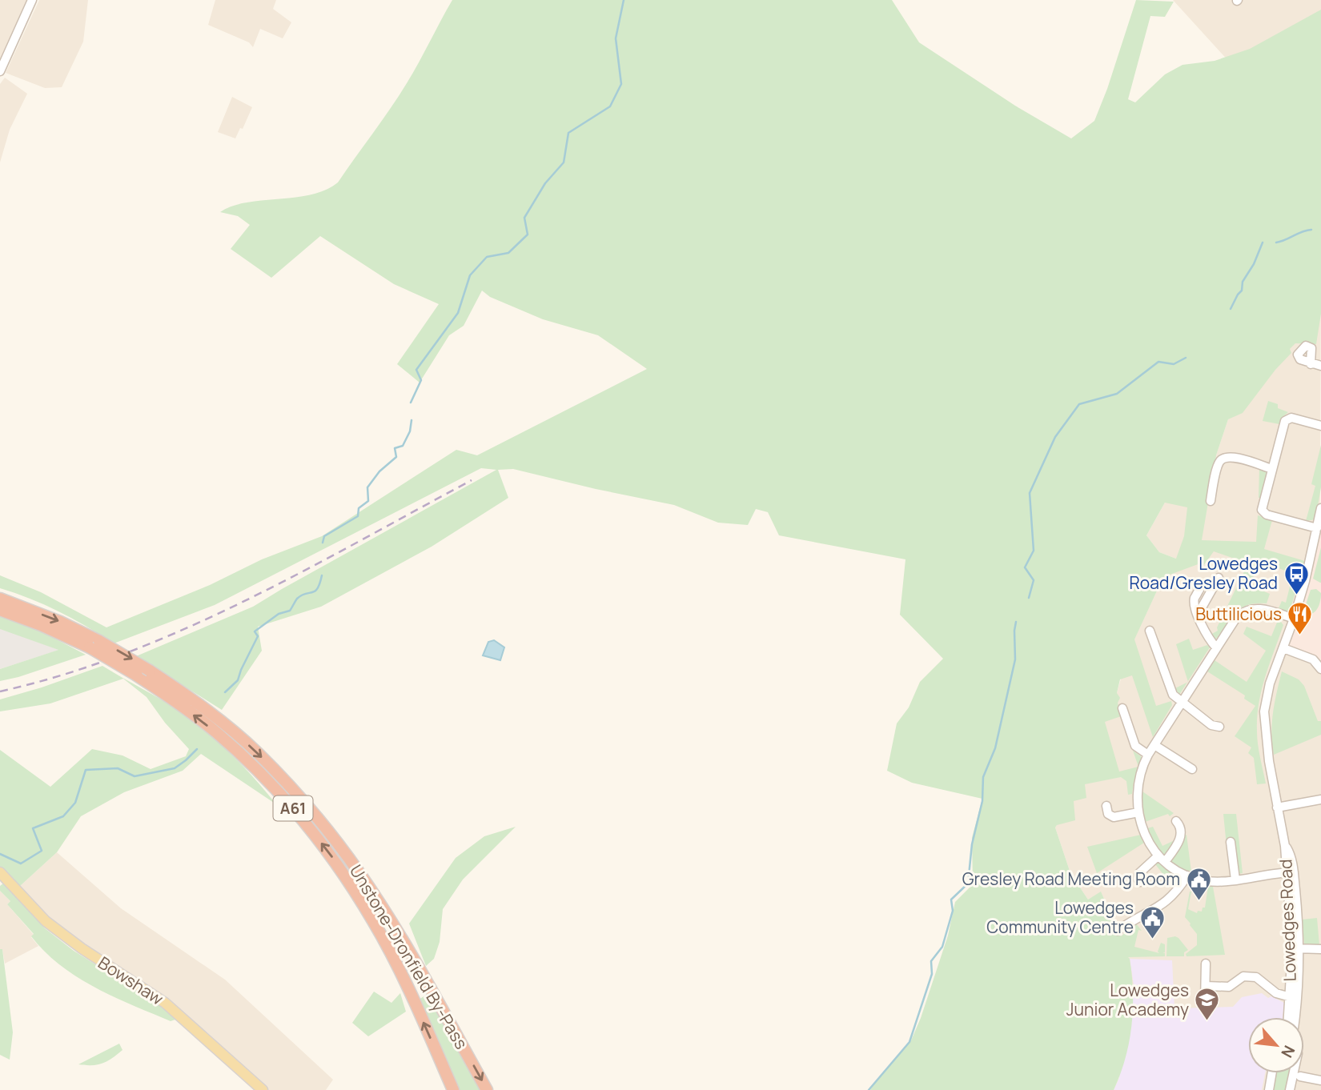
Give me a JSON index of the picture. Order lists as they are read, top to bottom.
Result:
{
  "streets": {
    "highway": ["A61", "Unstone-Dronfield By-Pass"],
    "main road": ["Bowshaw"],
    "street": ["Lowedges Road"]
  },
  "places": {
    "bus stop": ["Lowedges Road/Gresley Road"],
    "restaurant": ["Buttilicious"],
    "public building": ["Gresley Road Meeting Room", "Lowedges Community Centre"],
    "school or university": ["Lowedges Junior Academy"]
  },
  "north": "bottom right"
}
